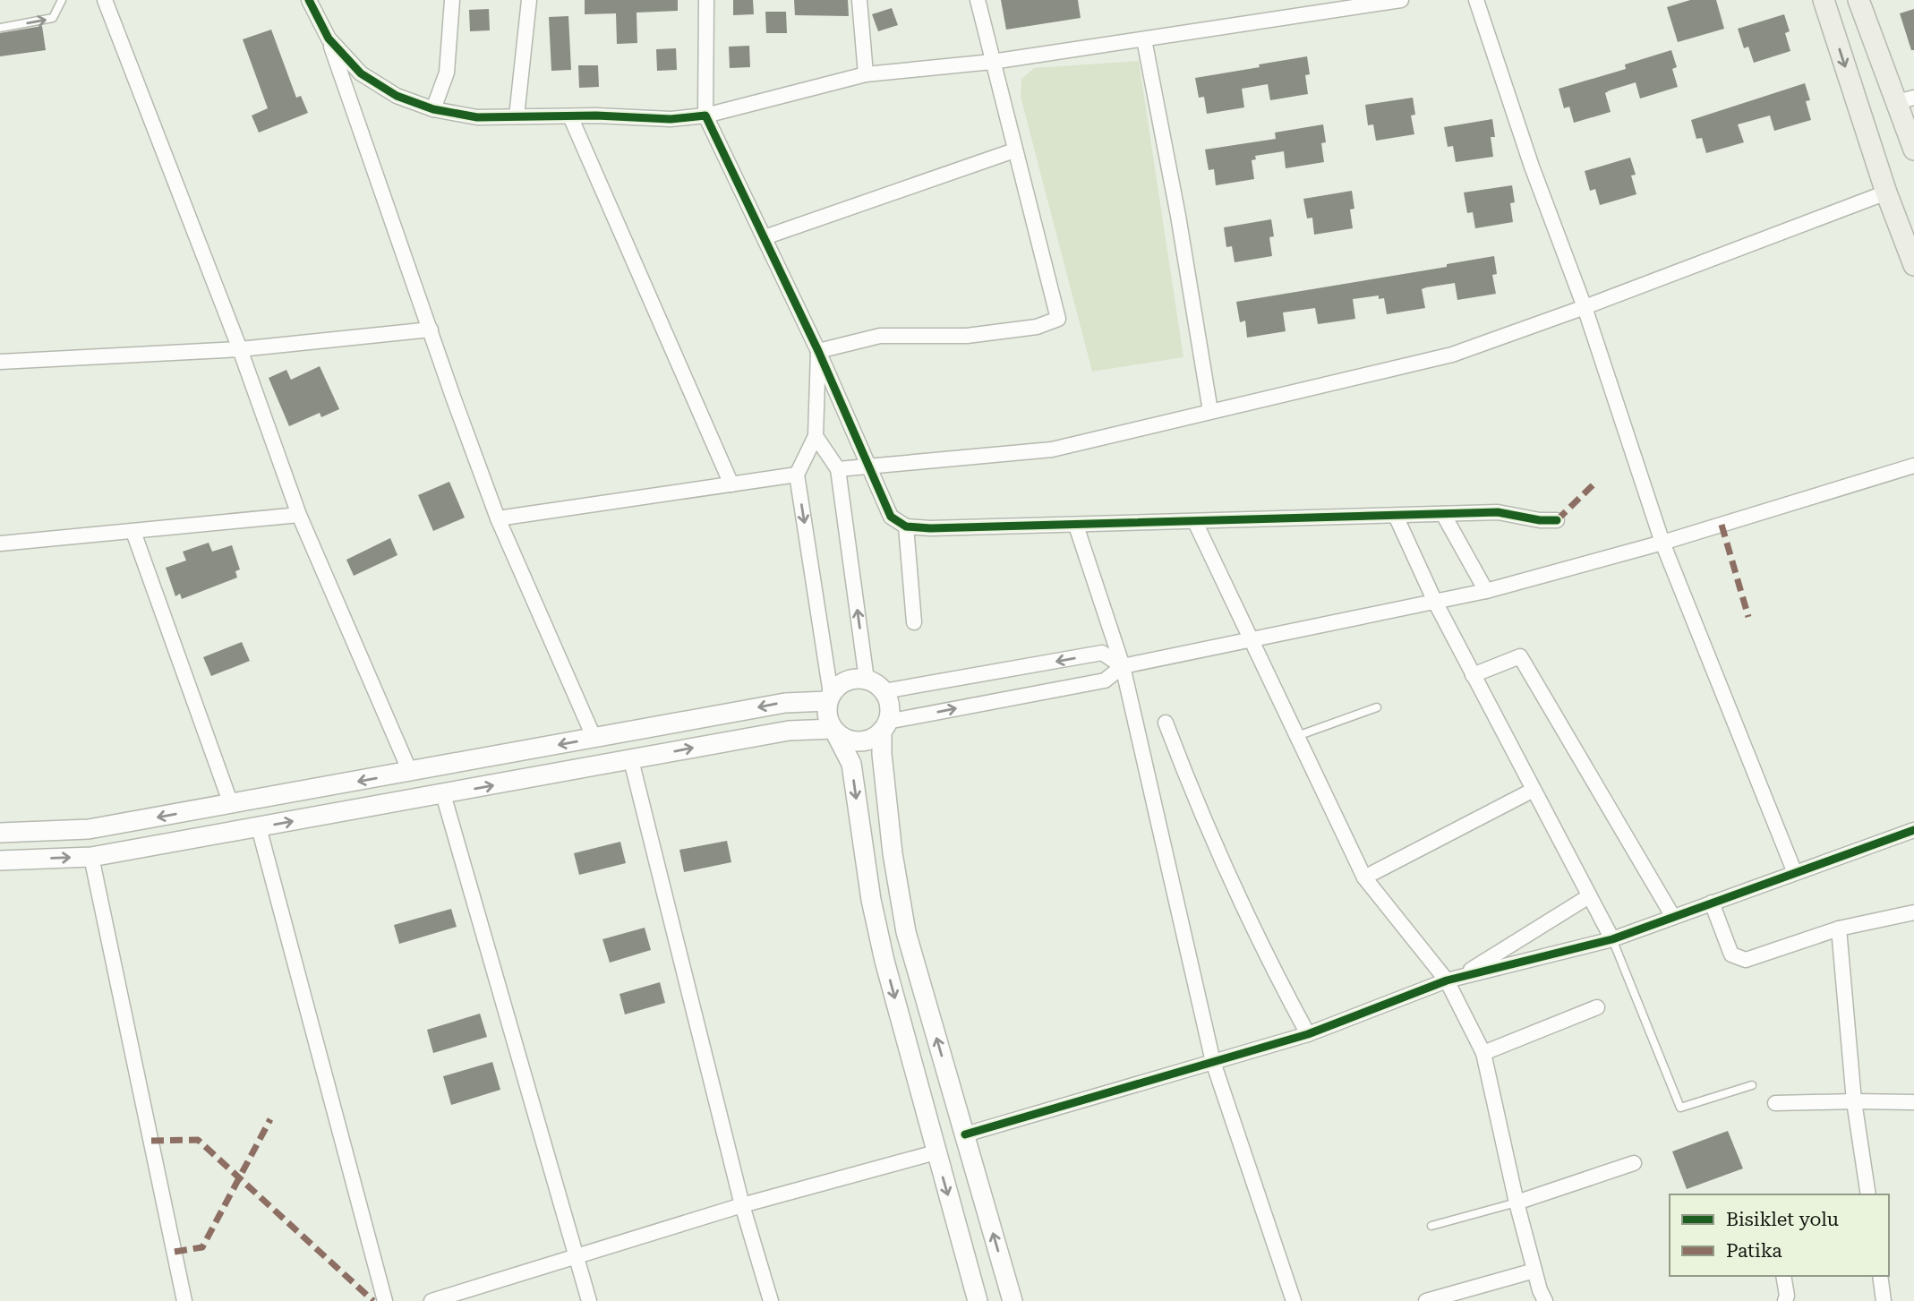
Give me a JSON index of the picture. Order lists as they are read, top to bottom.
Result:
{
  "legend": ["Bisiklet yolu", "Patika"]
}
